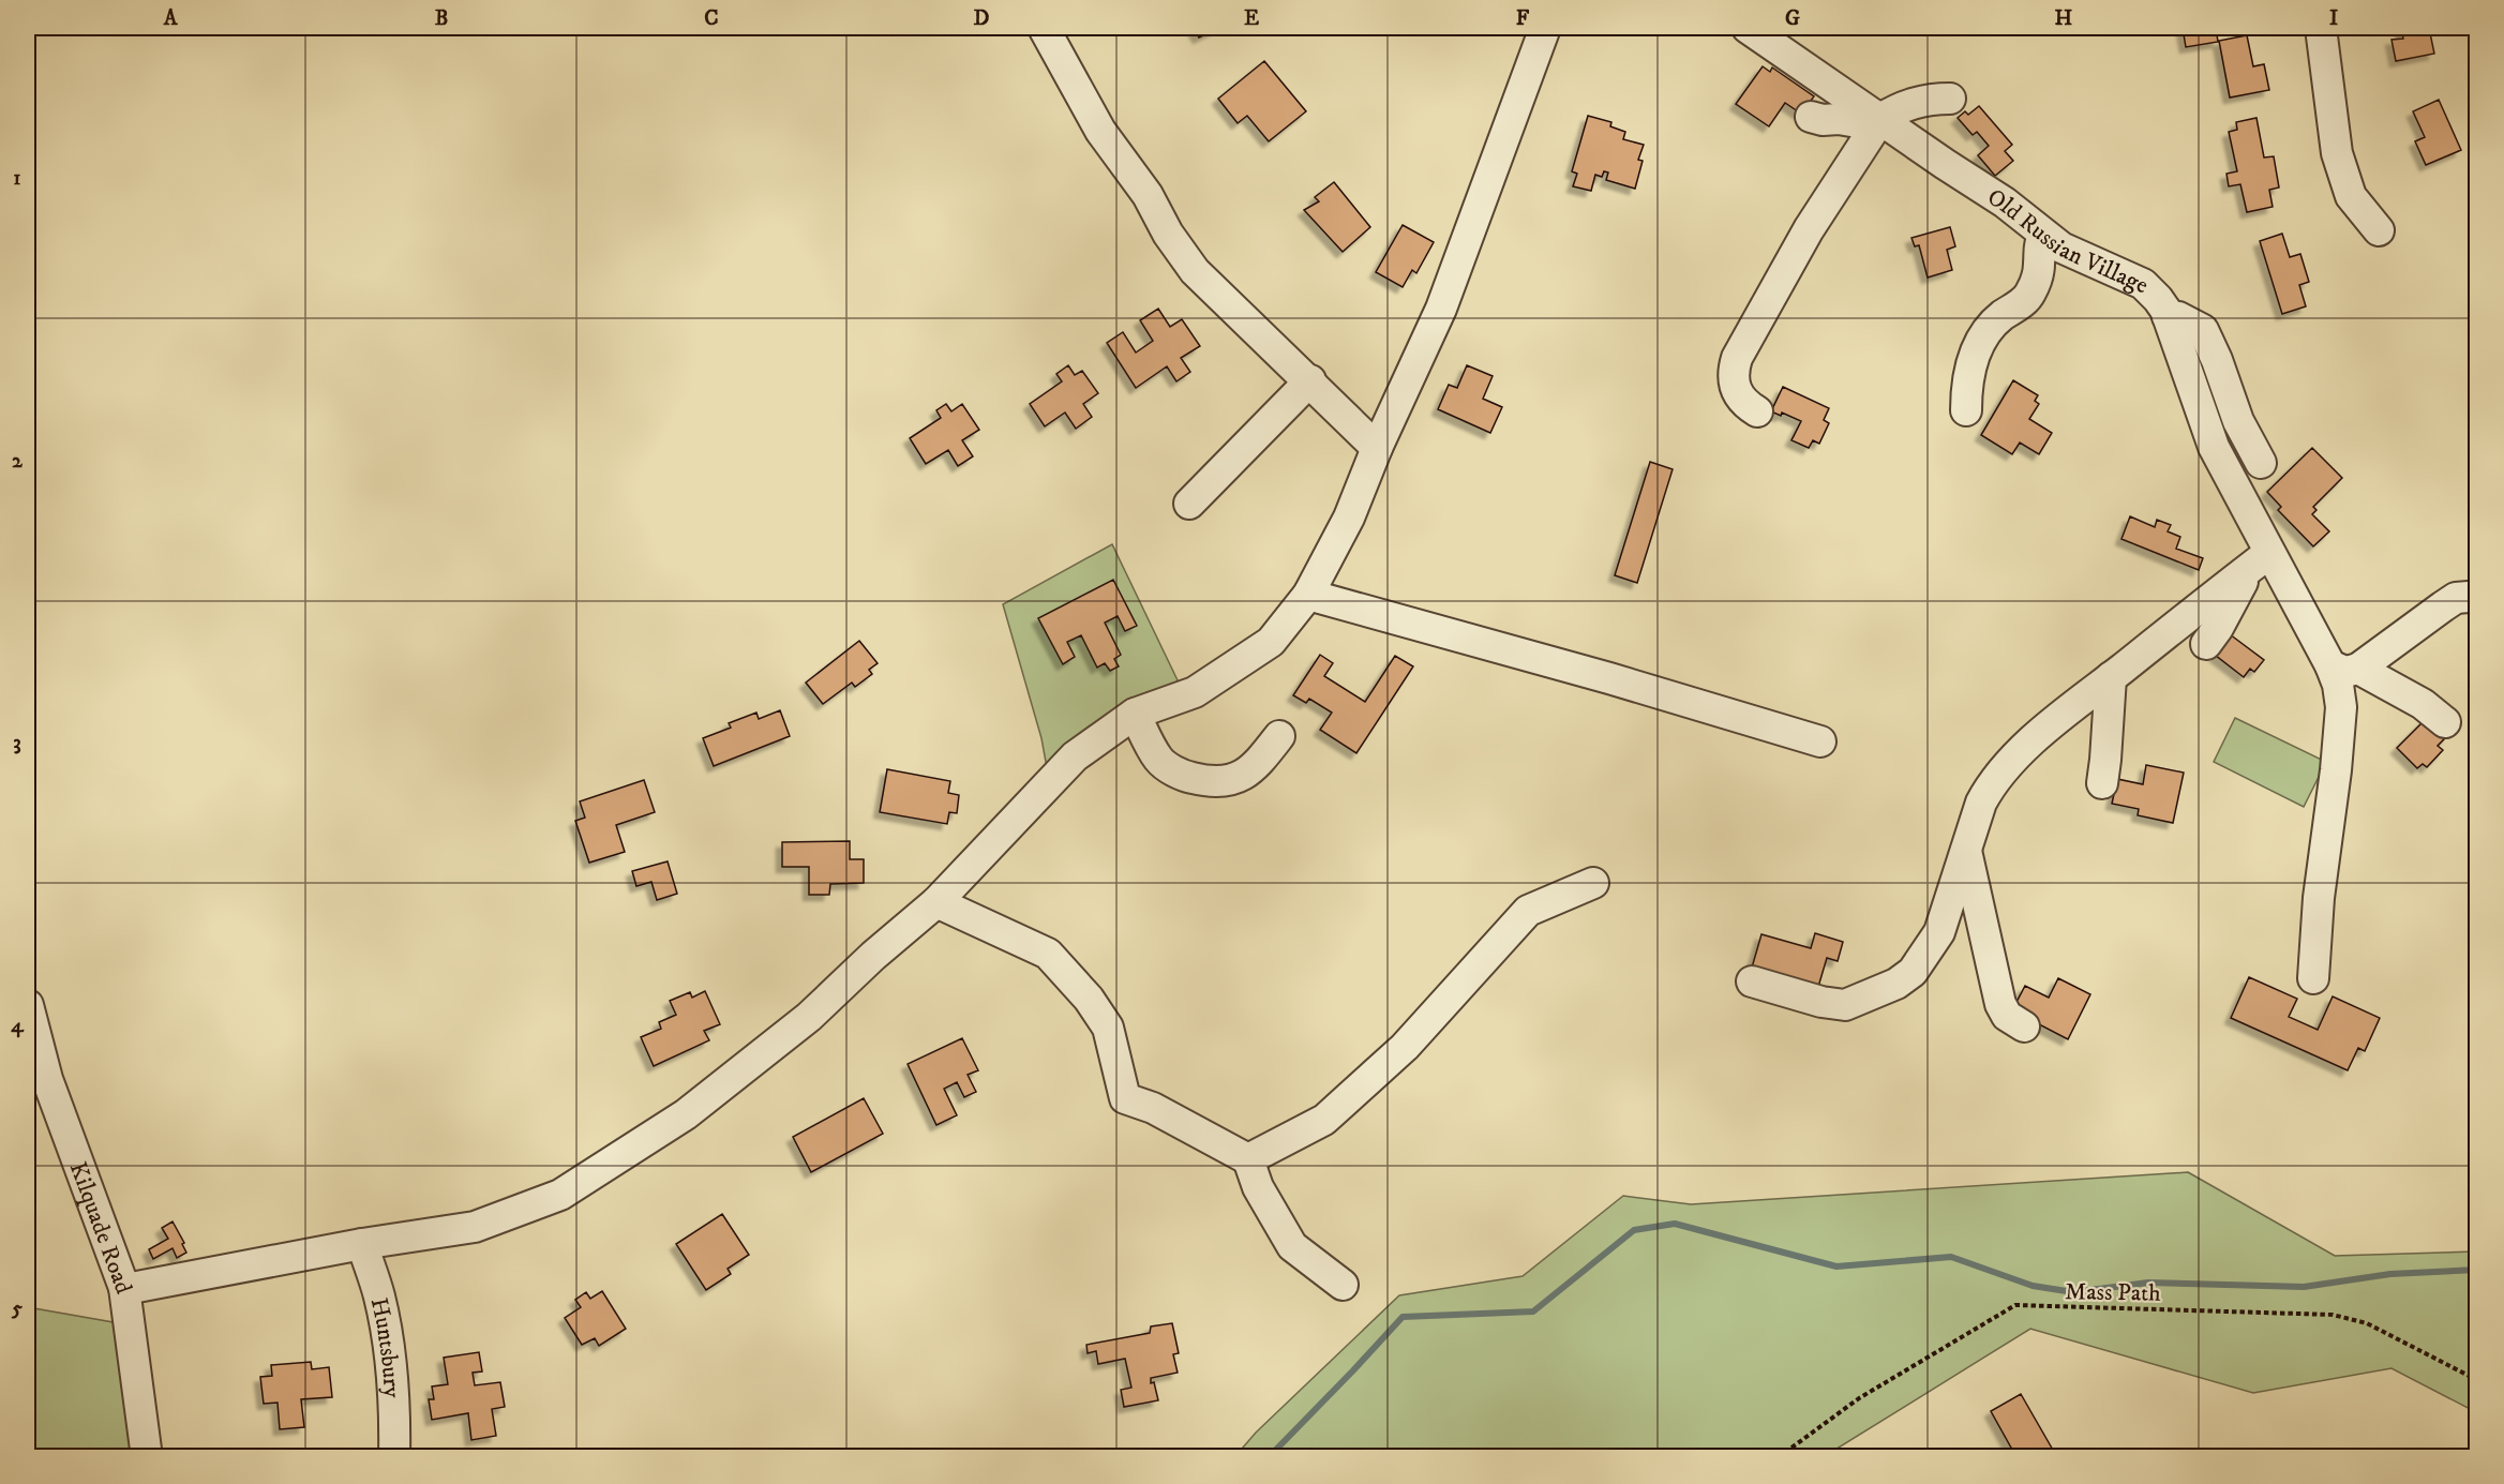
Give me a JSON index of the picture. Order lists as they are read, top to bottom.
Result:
{
  "streets": {
    "street": ["Old Russian Village", "Kilquade Road", "Huntsbury"],
    "path": ["Mass Path"]
  },
  "grid": {
    "columns": [
      "A",
      "B",
      "C",
      "D",
      "E",
      "F",
      "G",
      "H",
      "I"
    ],
    "rows": [
      "1",
      "2",
      "3",
      "4",
      "5"
    ]
  }
}
